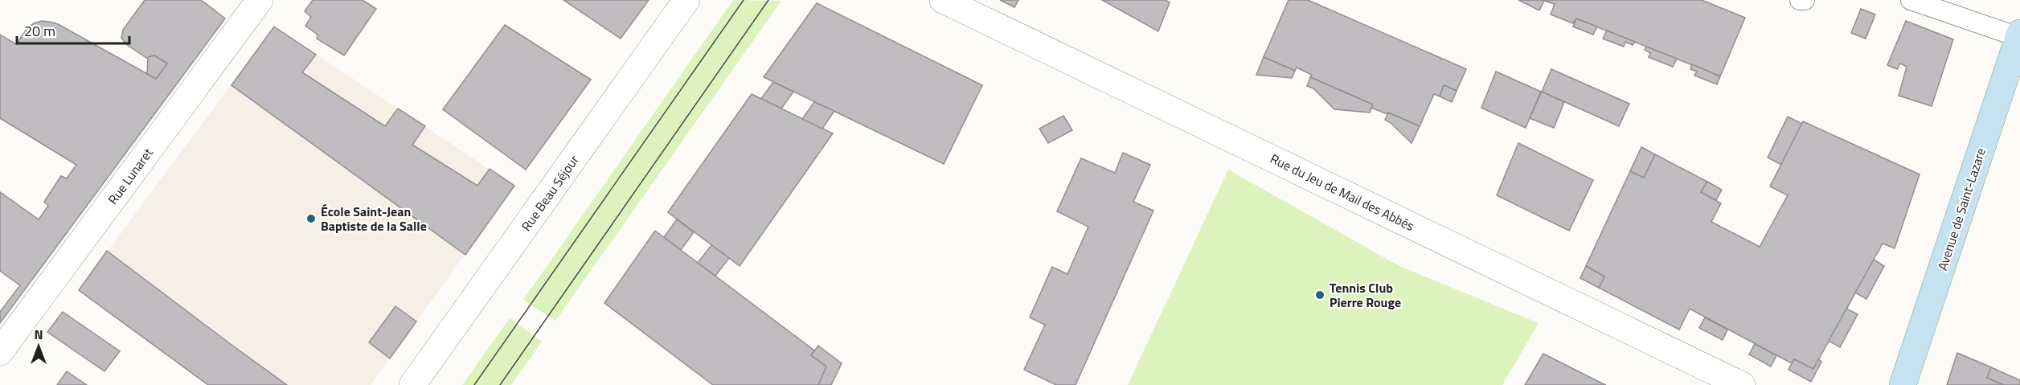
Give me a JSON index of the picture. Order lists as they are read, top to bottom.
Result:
{
  "streets": {
    "street": [
      "Rue Lunaret",
      "Rue du Jeu de Mail des Abbés",
      "Rue Beau Séjour",
      "Avenue de Saint-Lazare"
    ]
  },
  "places": ["École Saint-Jean Baptiste de la Salle", "Tennis Club Pierre Rouge"],
  "scale_bar": "20 m",
  "north": "top"
}
